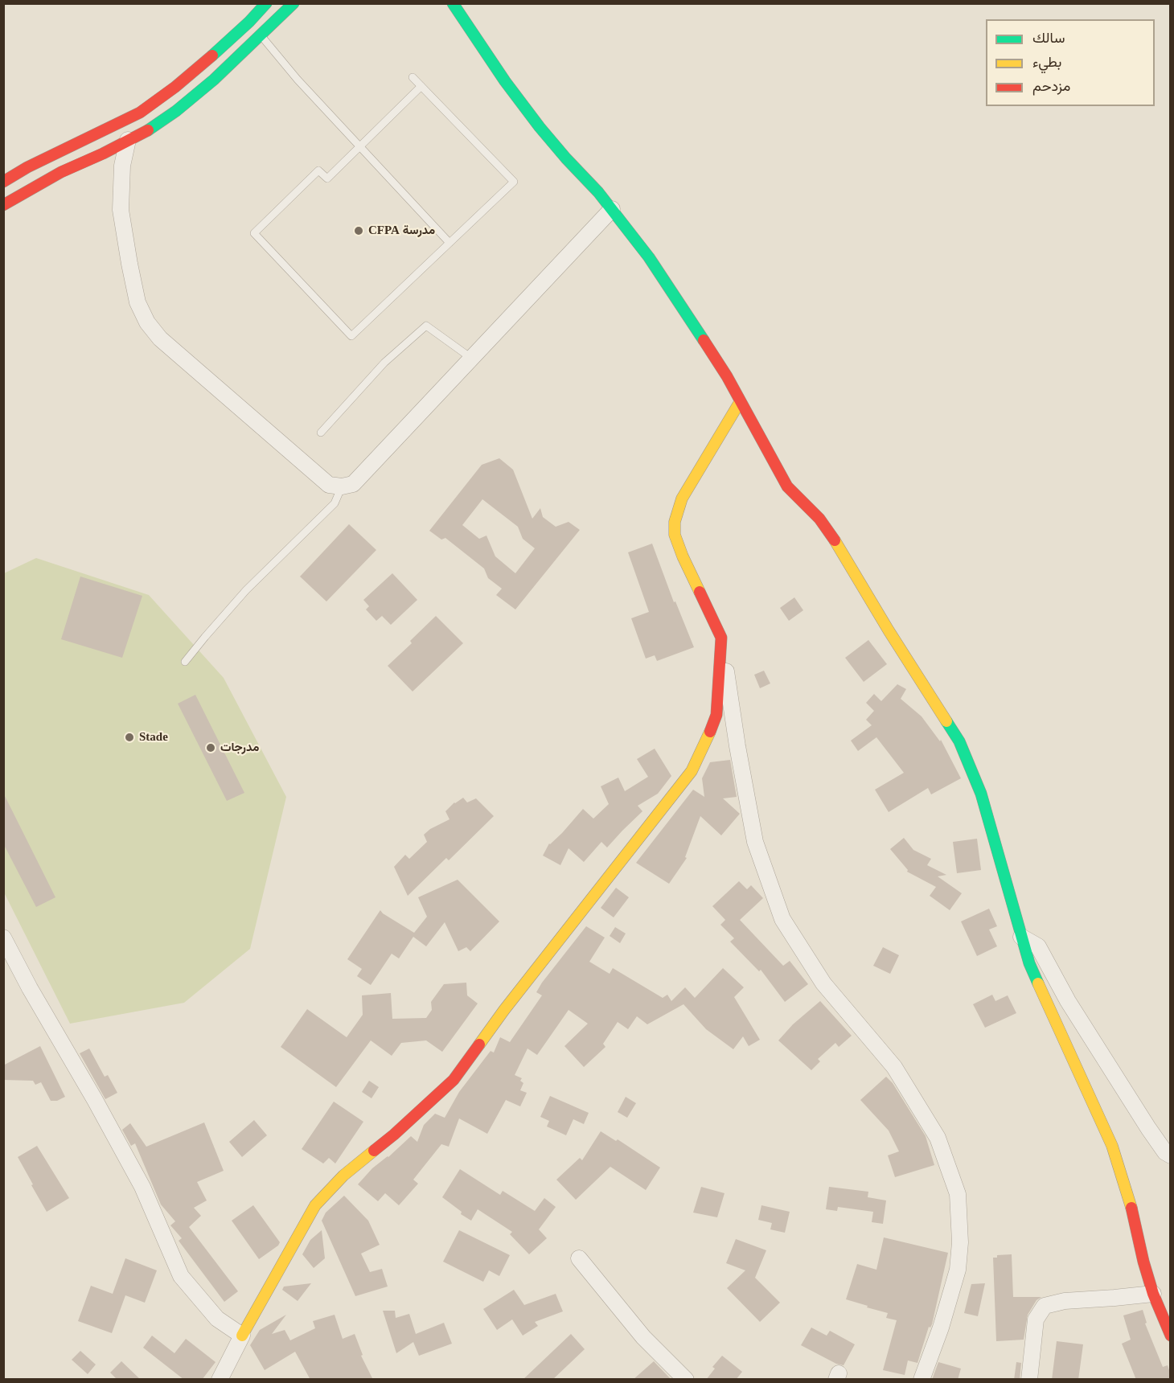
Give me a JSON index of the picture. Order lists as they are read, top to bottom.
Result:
{
  "places": ["CFPA مدرسة", "Stade", "مدرجات"],
  "legend": ["سالك", "بطيء", "مزدحم"]
}
